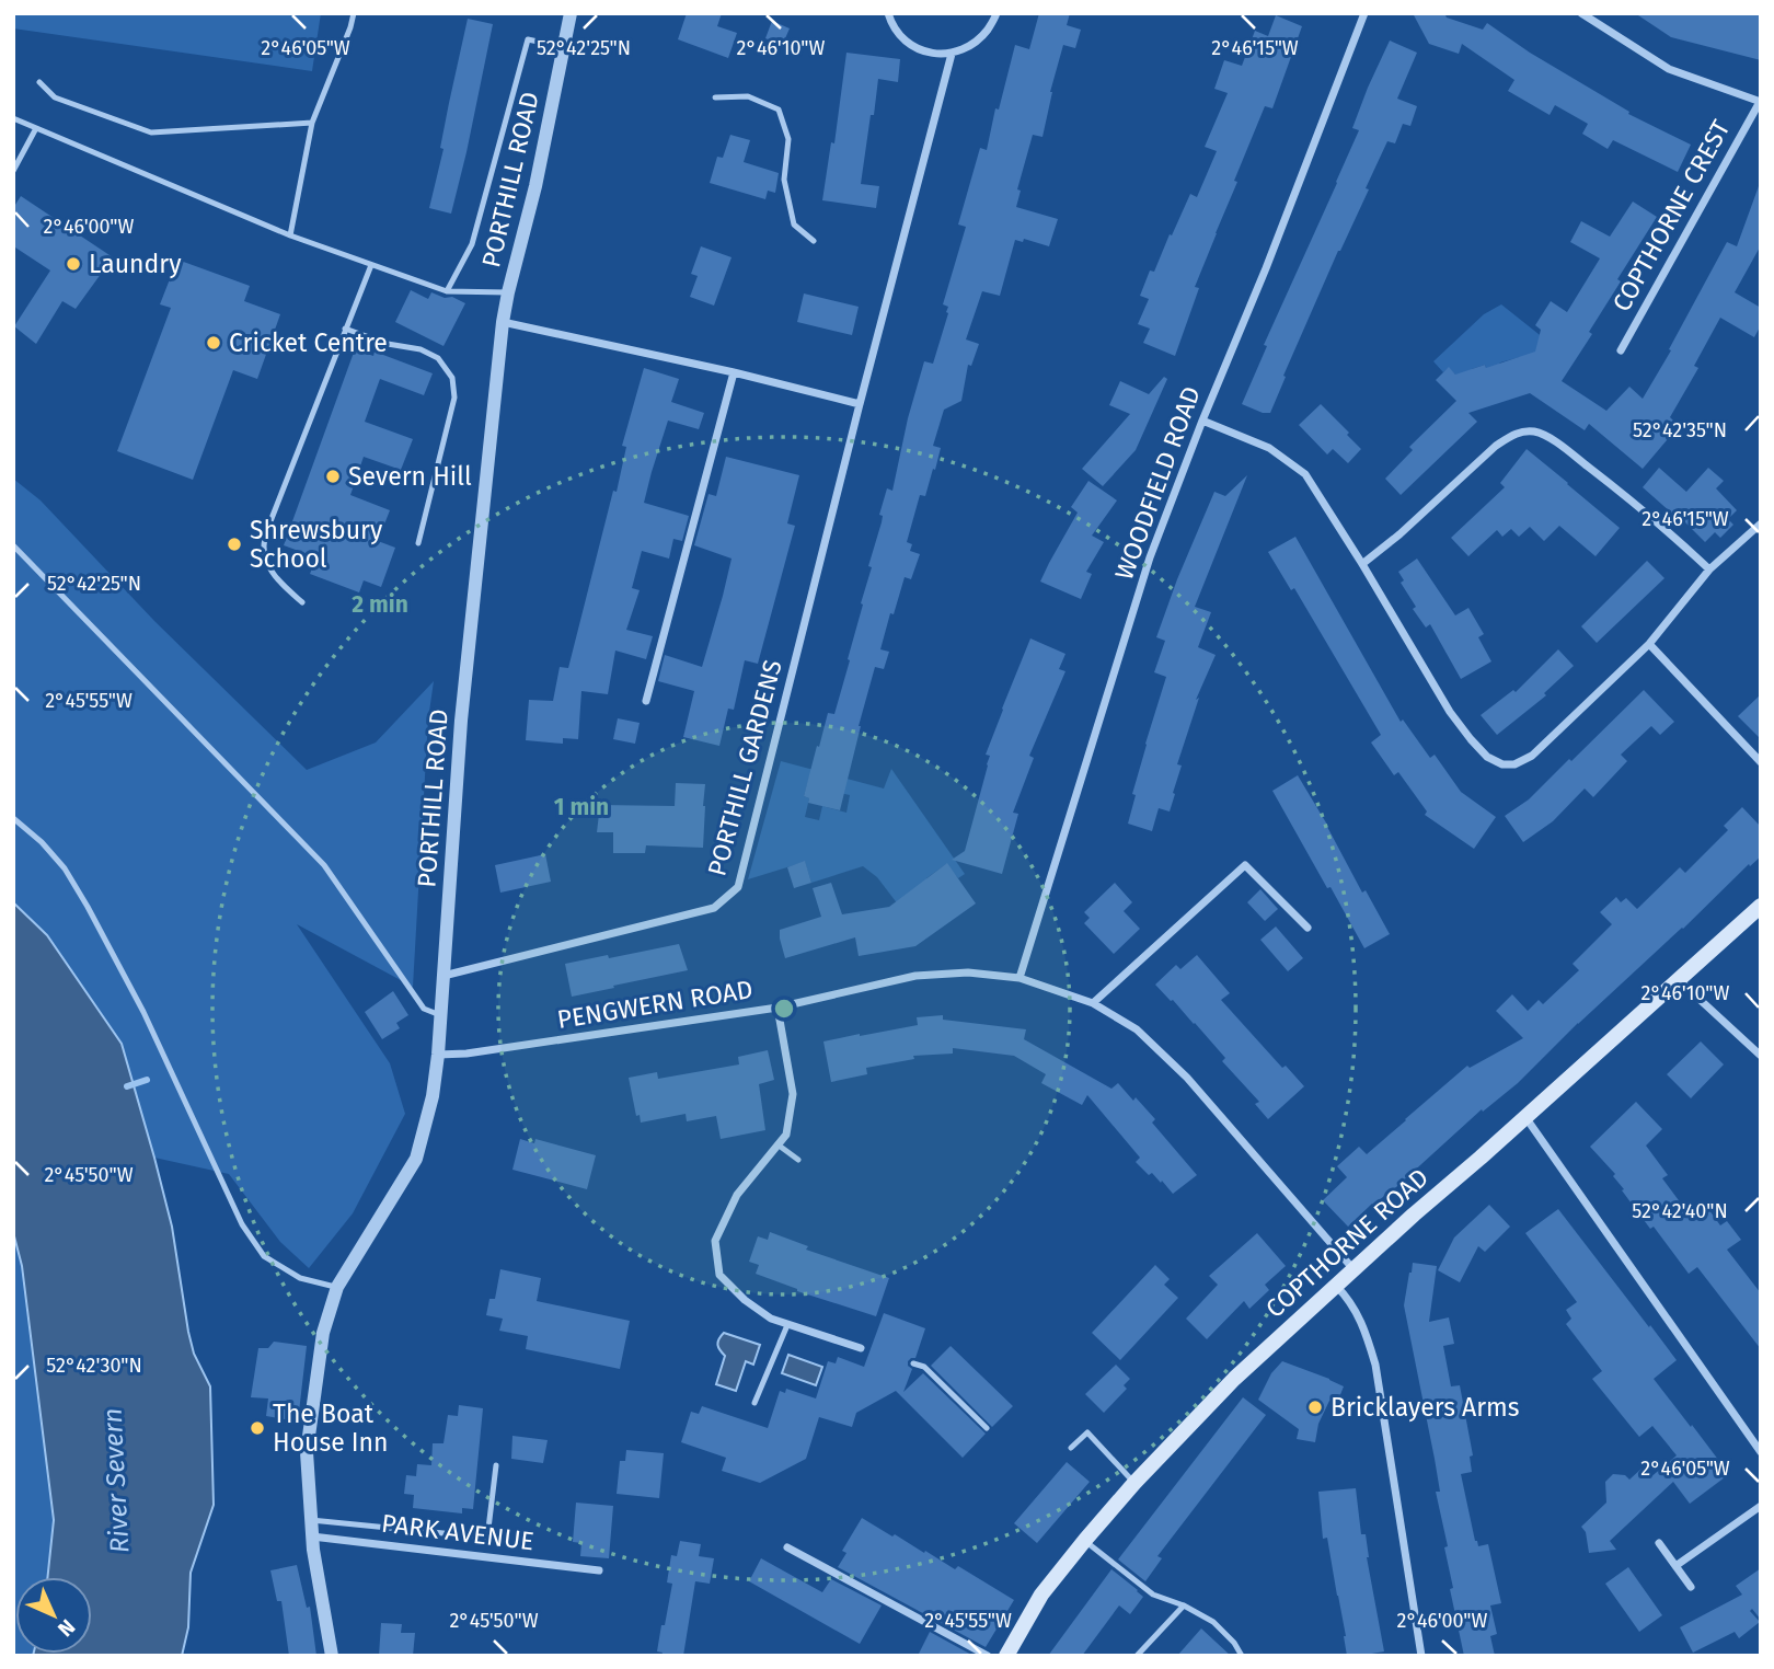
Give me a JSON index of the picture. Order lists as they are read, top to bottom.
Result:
{
  "streets": {
    "main road": ["COPTHORNE ROAD"],
    "street": [
      "PORTHILL ROAD",
      "COPTHORNE CREST",
      "WOODFIELD ROAD",
      "PORTHILL GARDENS",
      "PENGWERN ROAD",
      "PARK AVENUE"
    ]
  },
  "crossings": [
    ["PORTHILL ROAD", "PORTHILL GARDENS"],
    ["PORTHILL ROAD", "PENGWERN ROAD"],
    ["PORTHILL ROAD", "PARK AVENUE"],
    ["WOODFIELD ROAD", "PENGWERN ROAD"],
    ["PENGWERN ROAD", "COPTHORNE ROAD"]
  ],
  "water": ["River Severn"],
  "places": [
    "Laundry",
    "Cricket Centre",
    "Severn Hill",
    "Shrewsbury School",
    "Bricklayers Arms",
    "The Boat House Inn"
  ],
  "north": "bottom right",
  "coordinates": [
    "2°46'05\"W",
    "52°42'25\"N",
    "2°46'10\"W",
    "2°46'15\"W",
    "2°46'00\"W",
    "52°42'35\"N",
    "2°45'55\"W",
    "2°45'50\"W",
    "52°42'40\"N",
    "52°42'30\"N"
  ],
  "rings": ["2 min", "1 min"]
}
